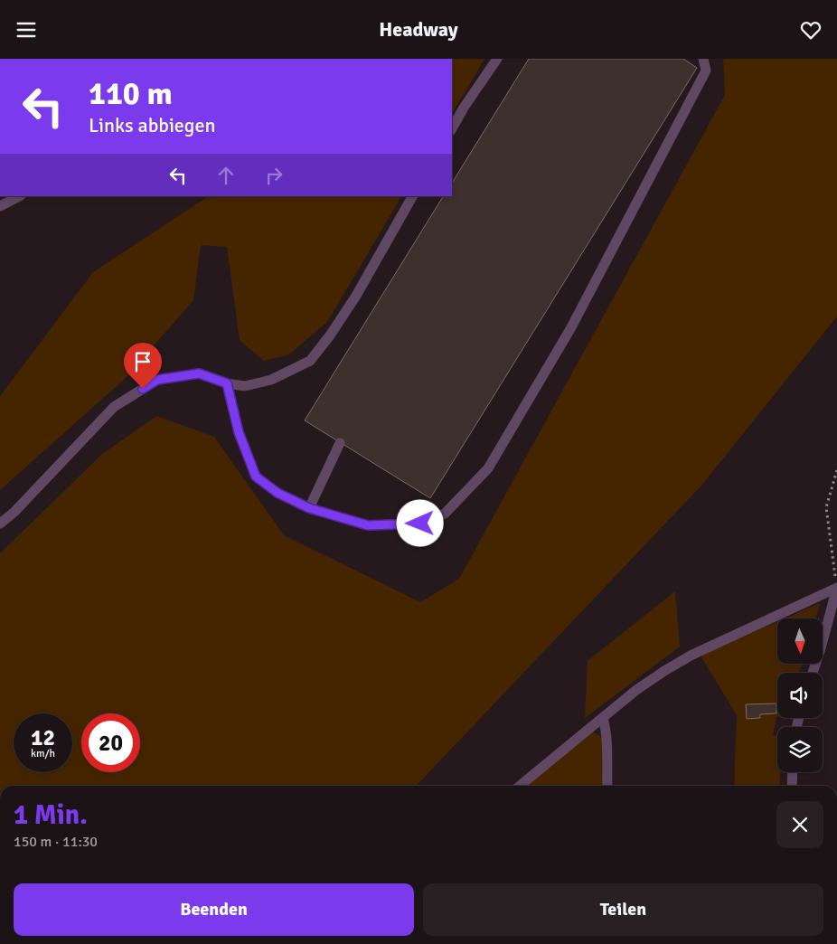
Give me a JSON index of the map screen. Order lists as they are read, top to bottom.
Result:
{
  "north": "bottom",
  "page": {
    "header": "Headway",
    "turn": ["110 m", "Links abbiegen"],
    "speed": "12 km/h",
    "limit": "20",
    "heading": ["1 Min.", "150 m · 11:30"],
    "buttons": ["Beenden", "Teilen"]
  }
}
